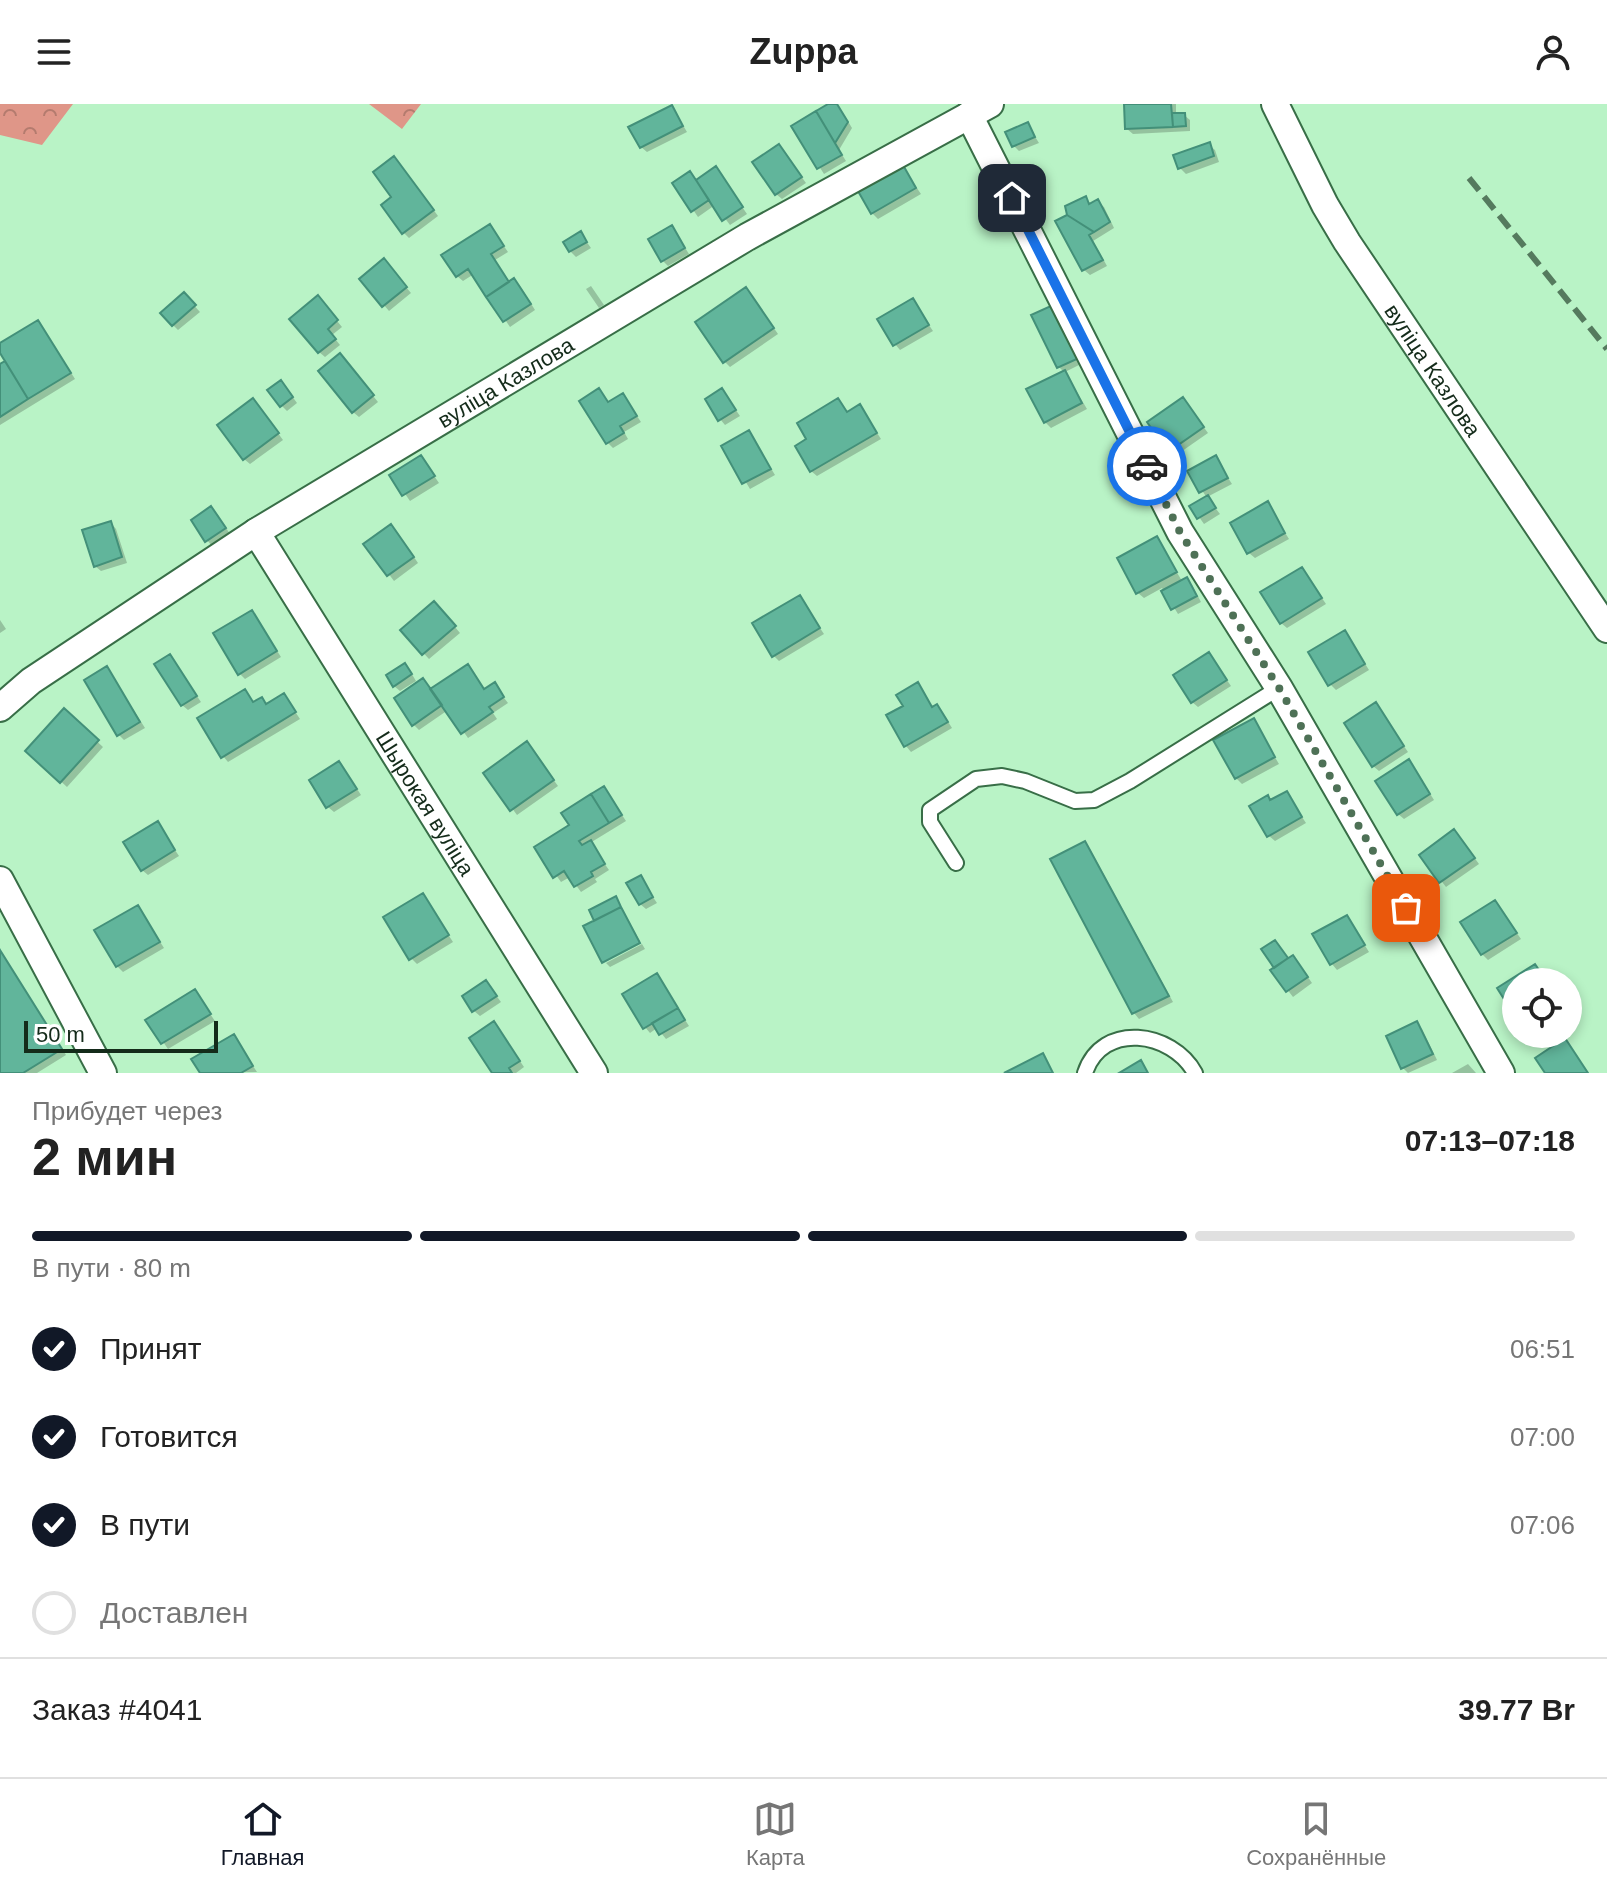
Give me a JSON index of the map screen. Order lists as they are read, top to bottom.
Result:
{
  "streets": {
    "street": ["вуліца Казлова", "Шырокая вуліца"]
  },
  "crossings": [
    ["вуліца Казлова", "Шырокая вуліца"]
  ],
  "scale_bar": "50 m",
  "page": {
    "header": "Zuppa",
    "scale": "50 m",
    "heading": ["2 мин", "Прибудет через", "07:13–07:18"],
    "panel": ["Заказ #4041", "39.77 Br"],
    "bar": "В пути · 80 m",
    "list": [
      ["Принят", "06:51"],
      ["Готовится", "07:00"],
      ["В пути", "07:06"],
      "Доставлен"
    ],
    "tabs": ["Главная", "Карта", "Сохранённые"]
  }
}
